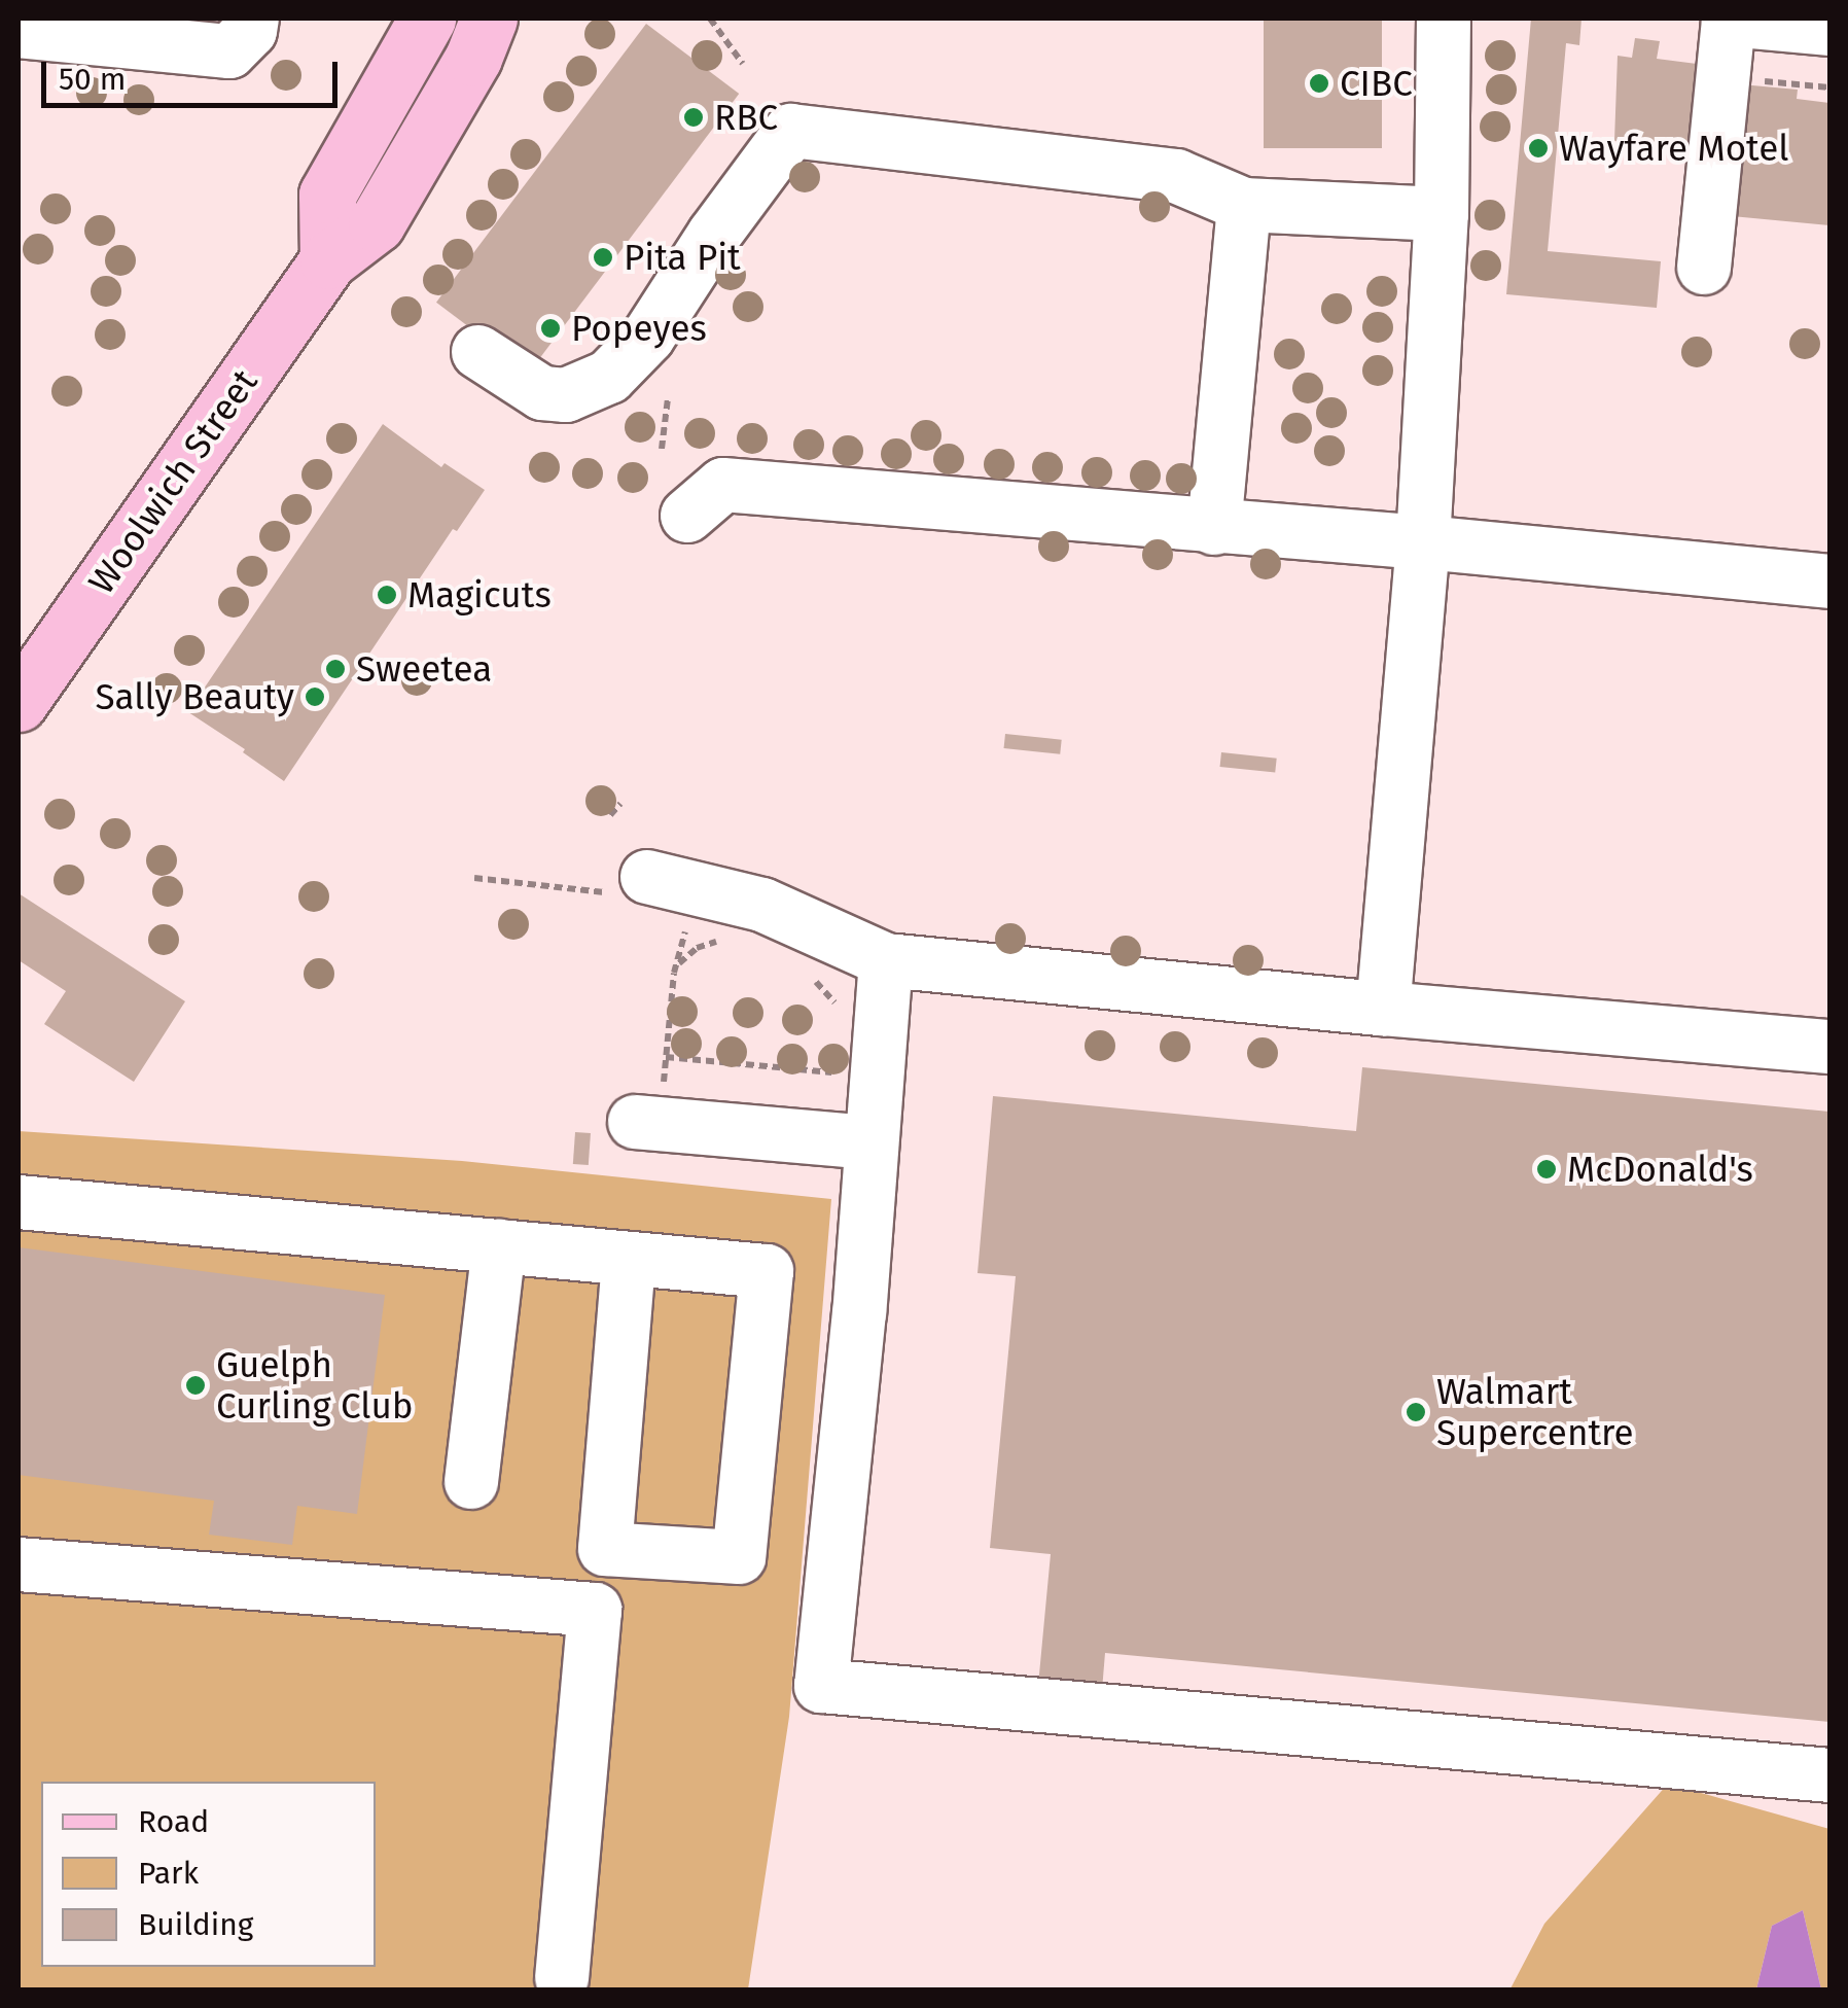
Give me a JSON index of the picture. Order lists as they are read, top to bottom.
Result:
{
  "streets": {
    "main road": ["Woolwich Street"]
  },
  "places": [
    "CIBC",
    "RBC",
    "Wayfare Motel",
    "Pita Pit",
    "Popeyes",
    "Magicuts",
    "Sweetea",
    "Sally Beauty",
    "McDonald's",
    "Guelph Curling Club",
    "Walmart Supercentre"
  ],
  "legend": ["Road", "Park", "Building"],
  "scale_bar": "50 m"
}
